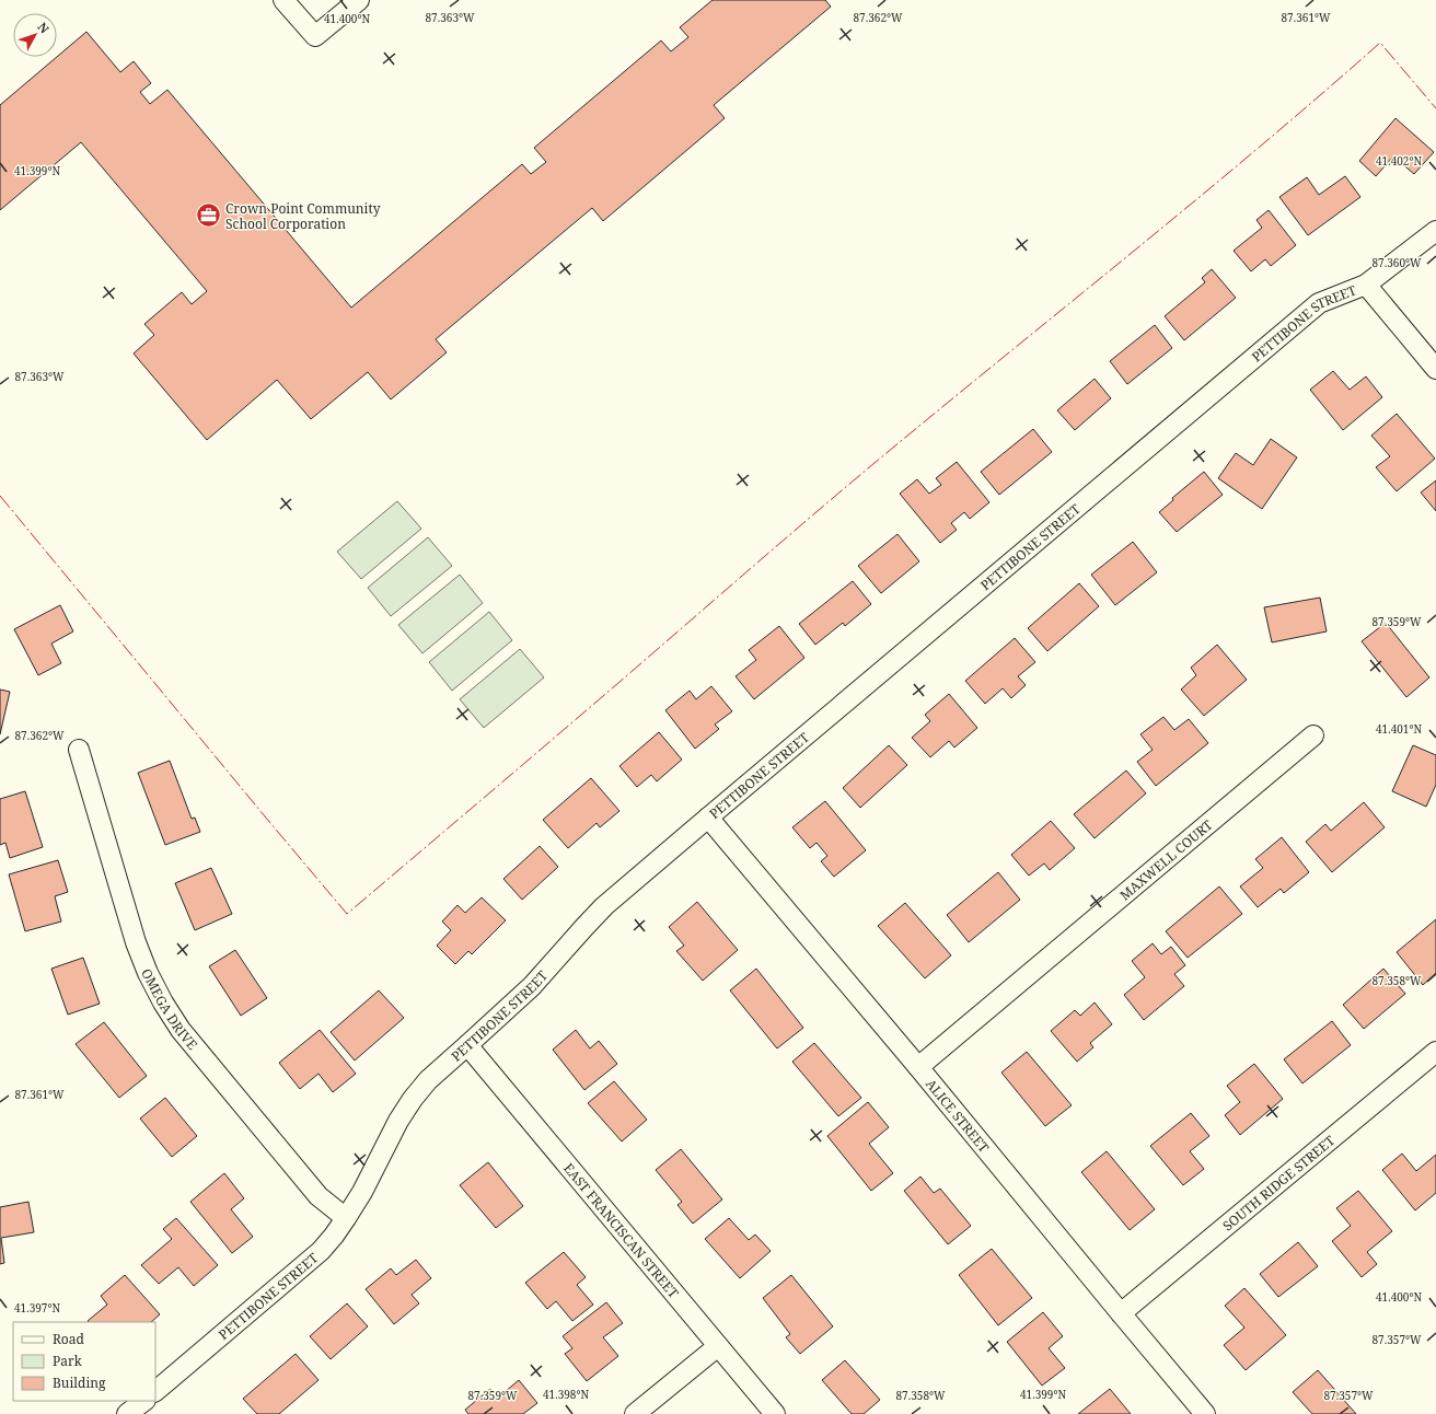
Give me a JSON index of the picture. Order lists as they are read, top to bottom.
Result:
{
  "streets": {
    "street": [
      "PETTIBONE STREET",
      "MAXWELL COURT",
      "OMEGA DRIVE",
      "ALICE STREET",
      "SOUTH RIDGE STREET",
      "EAST FRANCISCAN STREET"
    ]
  },
  "crossings": [
    ["PETTIBONE STREET", "OMEGA DRIVE"],
    ["PETTIBONE STREET", "ALICE STREET"],
    ["PETTIBONE STREET", "EAST FRANCISCAN STREET"],
    ["MAXWELL COURT", "ALICE STREET"],
    ["ALICE STREET", "SOUTH RIDGE STREET"]
  ],
  "places": {
    "office": ["Crown Point Community School Corporation"]
  },
  "legend": ["Road", "Park", "Building"],
  "north": "top right",
  "coordinates": [
    "87.363°W",
    "87.362°W",
    "87.361°W",
    "41.400°N",
    "41.402°N",
    "41.399°N",
    "87.360°W",
    "87.359°W",
    "41.401°N",
    "87.358°W",
    "41.397°N",
    "87.357°W",
    "41.398°N"
  ]
}
